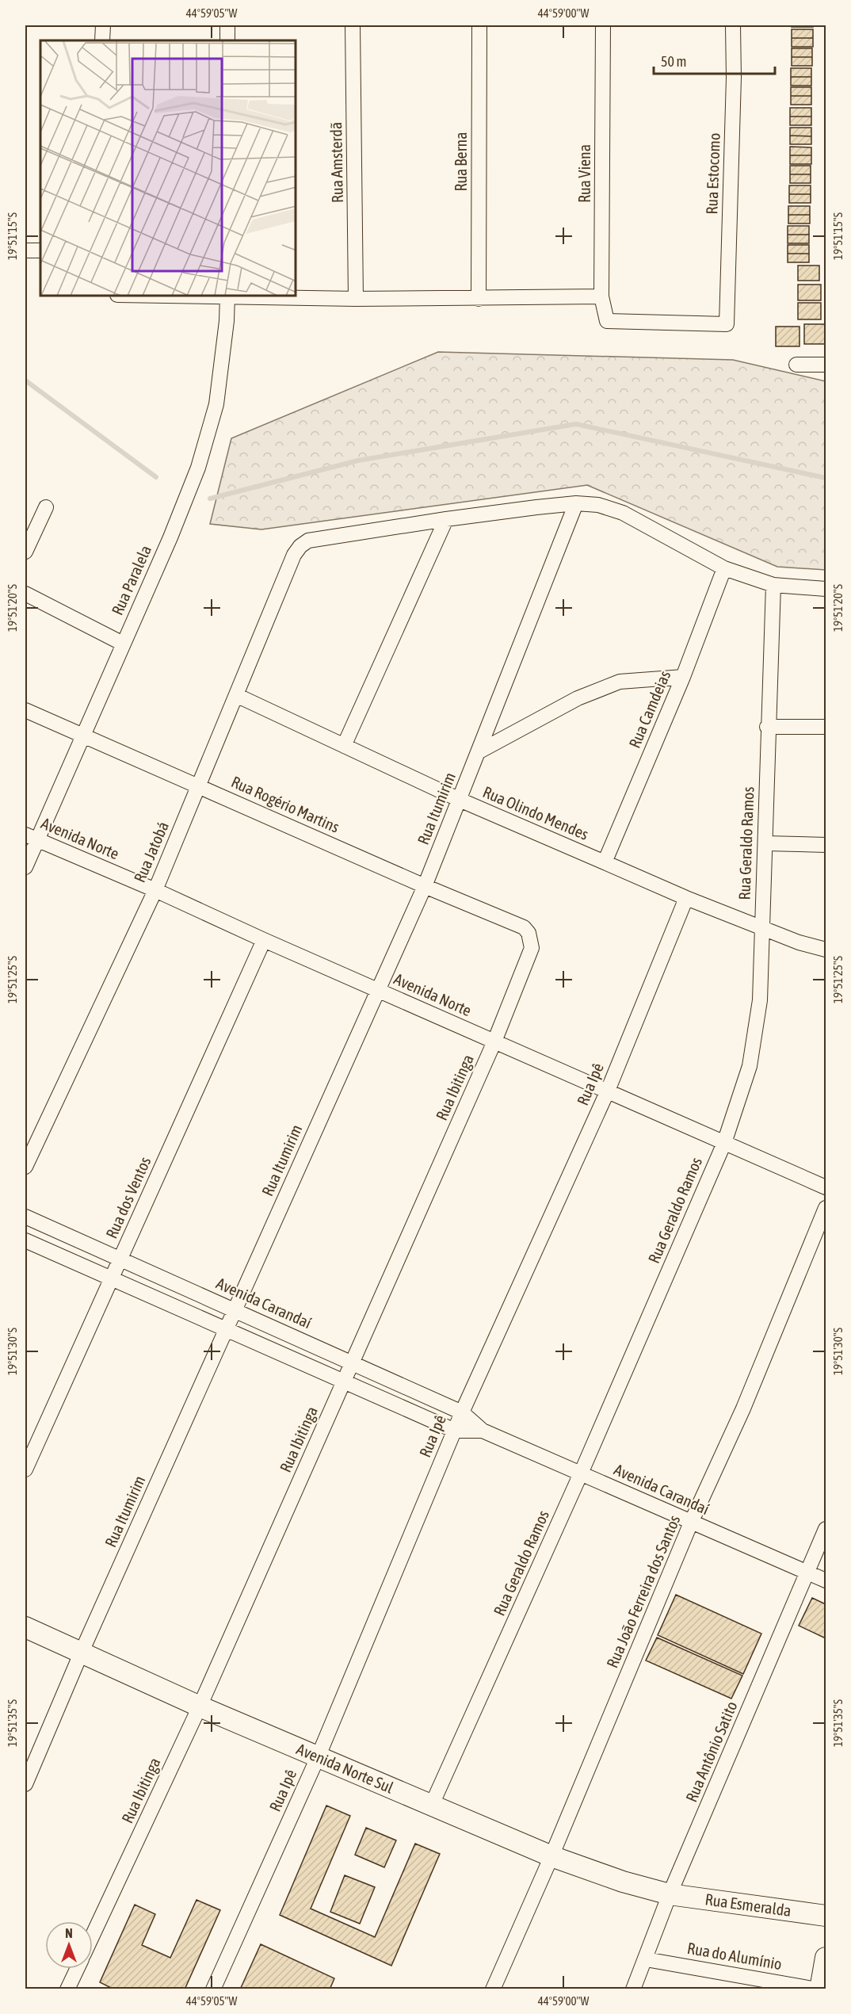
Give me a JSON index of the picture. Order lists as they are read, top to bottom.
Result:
{
  "streets": {
    "street": [
      "Rua Berna",
      "Rua Amsterdã",
      "Rua Viena",
      "Rua Estocomo",
      "Rua Paralela",
      "Rua Camdeias",
      "Rua Rogério Martins",
      "Rua Itumirim",
      "Rua Olindo Mendes",
      "Avenida Norte",
      "Rua Geraldo Ramos",
      "Rua Jatobá",
      "Rua Ipê",
      "Rua Ibitinga",
      "Rua dos Ventos",
      "Avenida Carandaí",
      "Rua João Ferreira dos Santos",
      "Rua Antônio Satito",
      "Avenida Norte Sul",
      "Rua Esmeralda",
      "Rua do Alumínio"
    ]
  },
  "crossings": [
    ["Rua Viena", "Rua Estocomo"],
    ["Rua Paralela", "Rua Rogério Martins"],
    ["Rua Paralela", "Avenida Norte"],
    ["Rua Camdeias", "Rua Olindo Mendes"],
    ["Rua Rogério Martins", "Rua Itumirim"],
    ["Rua Rogério Martins", "Rua Jatobá"],
    ["Rua Rogério Martins", "Rua Ibitinga"],
    ["Rua Itumirim", "Rua Olindo Mendes"],
    ["Rua Itumirim", "Avenida Norte"],
    ["Rua Itumirim", "Avenida Carandaí"],
    ["Rua Itumirim", "Avenida Norte Sul"],
    ["Rua Olindo Mendes", "Rua Geraldo Ramos"],
    ["Rua Olindo Mendes", "Rua Jatobá"],
    ["Rua Olindo Mendes", "Rua Ipê"],
    ["Avenida Norte", "Rua Geraldo Ramos"],
    ["Avenida Norte", "Rua Jatobá"],
    ["Avenida Norte", "Rua Ipê"],
    ["Avenida Norte", "Rua Ibitinga"],
    ["Avenida Norte", "Rua dos Ventos"],
    ["Rua Geraldo Ramos", "Avenida Carandaí"],
    ["Rua Geraldo Ramos", "Avenida Norte Sul"],
    ["Rua Ipê", "Avenida Carandaí"],
    ["Rua Ipê", "Avenida Norte Sul"],
    ["Rua Ibitinga", "Avenida Carandaí"],
    ["Rua Ibitinga", "Avenida Norte Sul"],
    ["Rua dos Ventos", "Avenida Carandaí"],
    ["Avenida Carandaí", "Rua João Ferreira dos Santos"],
    ["Avenida Carandaí", "Rua Antônio Satito"],
    ["Rua João Ferreira dos Santos", "Avenida Norte Sul"],
    ["Rua Antônio Satito", "Avenida Norte Sul"],
    ["Rua Antônio Satito", "Rua Esmeralda"],
    ["Rua Antônio Satito", "Rua do Alumínio"],
    ["Avenida Norte Sul", "Rua Esmeralda"]
  ],
  "scale_bar": "50 m",
  "north": "top",
  "coordinates": [
    "44°59'05\"W",
    "44°59'00\"W",
    "19°51'15\"S",
    "19°51'20\"S",
    "19°51'25\"S",
    "19°51'30\"S",
    "19°51'35\"S"
  ]
}
